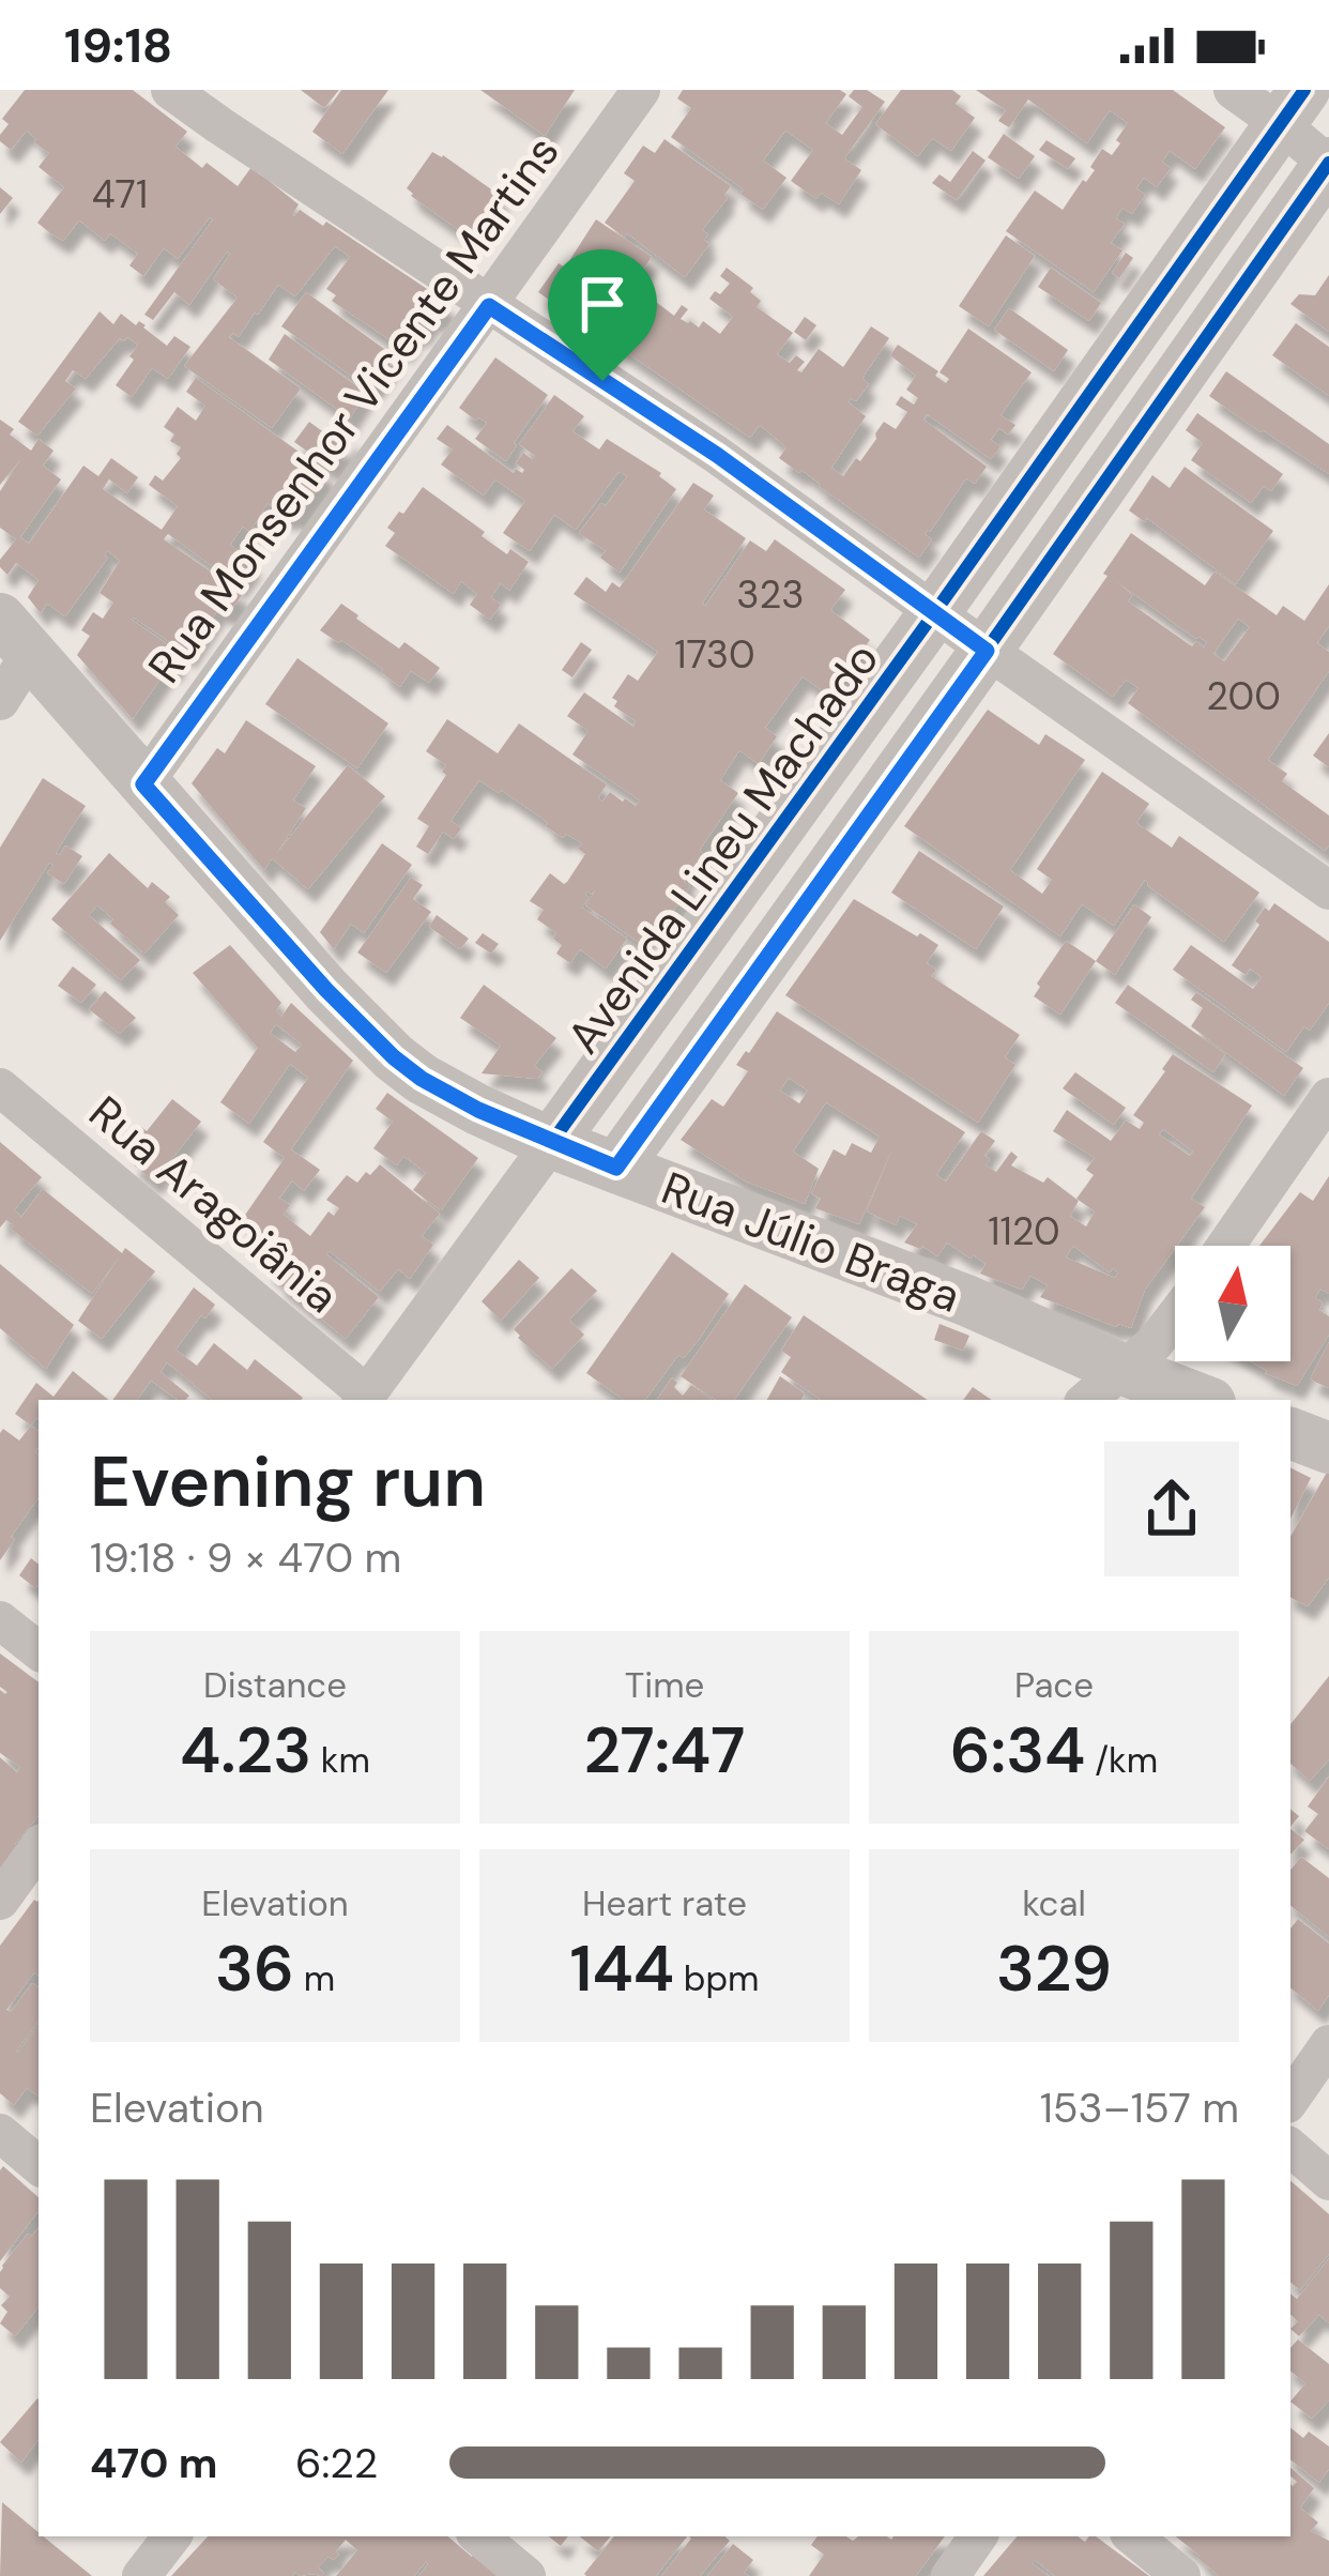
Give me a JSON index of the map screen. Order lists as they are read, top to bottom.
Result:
{
  "streets": {
    "street": [
      "Rua Monsenhor Vicente Martins",
      "Avenida Lineu Machado",
      "Rua Aragoiânia",
      "Rua Júlio Braga"
    ]
  },
  "crossings": [
    ["Rua Monsenhor Vicente Martins", "Rua Júlio Braga"],
    ["Avenida Lineu Machado", "Rua Aragoiânia"],
    ["Avenida Lineu Machado", "Rua Júlio Braga"]
  ],
  "house_numbers": [
    "471",
    "323",
    "1730",
    "200",
    "1120"
  ],
  "north": "top",
  "page": {
    "status": "19:18",
    "heading": ["Evening run", "19:18 · 9 × 470 m"],
    "stats": [
      ["Distance", "4.23 km"],
      ["Time", "27:47"],
      ["Pace", "6:34 /km"],
      ["Elevation", "36 m"],
      ["Heart rate", "144 bpm"],
      ["kcal", "329"]
    ],
    "chart": ["Elevation", "153–157 m"],
    "list": [
      {
        "name": "470 m",
        "note": "6:22"
      }
    ]
  }
}
